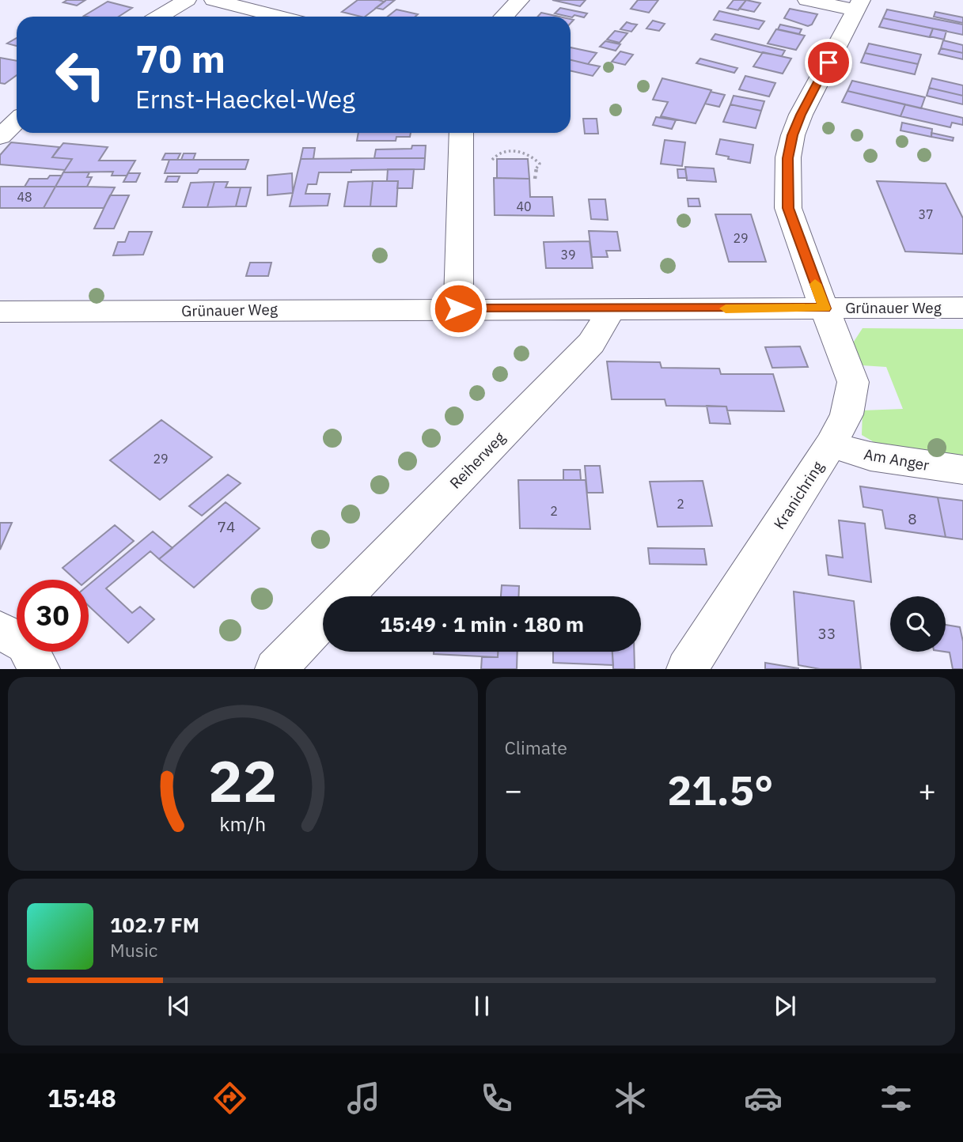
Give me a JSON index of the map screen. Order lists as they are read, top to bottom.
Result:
{
  "streets": {
    "street": [
      "Grünauer Weg",
      "Am Anger",
      "Reiherweg",
      "Kranichring"
    ]
  },
  "crossings": [
    ["Grünauer Weg", "Reiherweg"],
    ["Grünauer Weg", "Kranichring"],
    ["Am Anger", "Kranichring"]
  ],
  "house_numbers": [
    "48",
    "40",
    "37",
    "29",
    "39",
    "29",
    "2",
    "2",
    "8",
    "74",
    "33"
  ],
  "page": {
    "turn": ["70 m", "Ernst-Haeckel-Weg"],
    "limit": "30",
    "trip": "15:49 · 1 min · 180 m",
    "tile": "Climate",
    "heat": ["−", "21.5°", "+"],
    "song": ["102.7 FM", "Music"],
    "tabs": "15:48",
    "gauge": ["22", "km/h"]
  }
}
